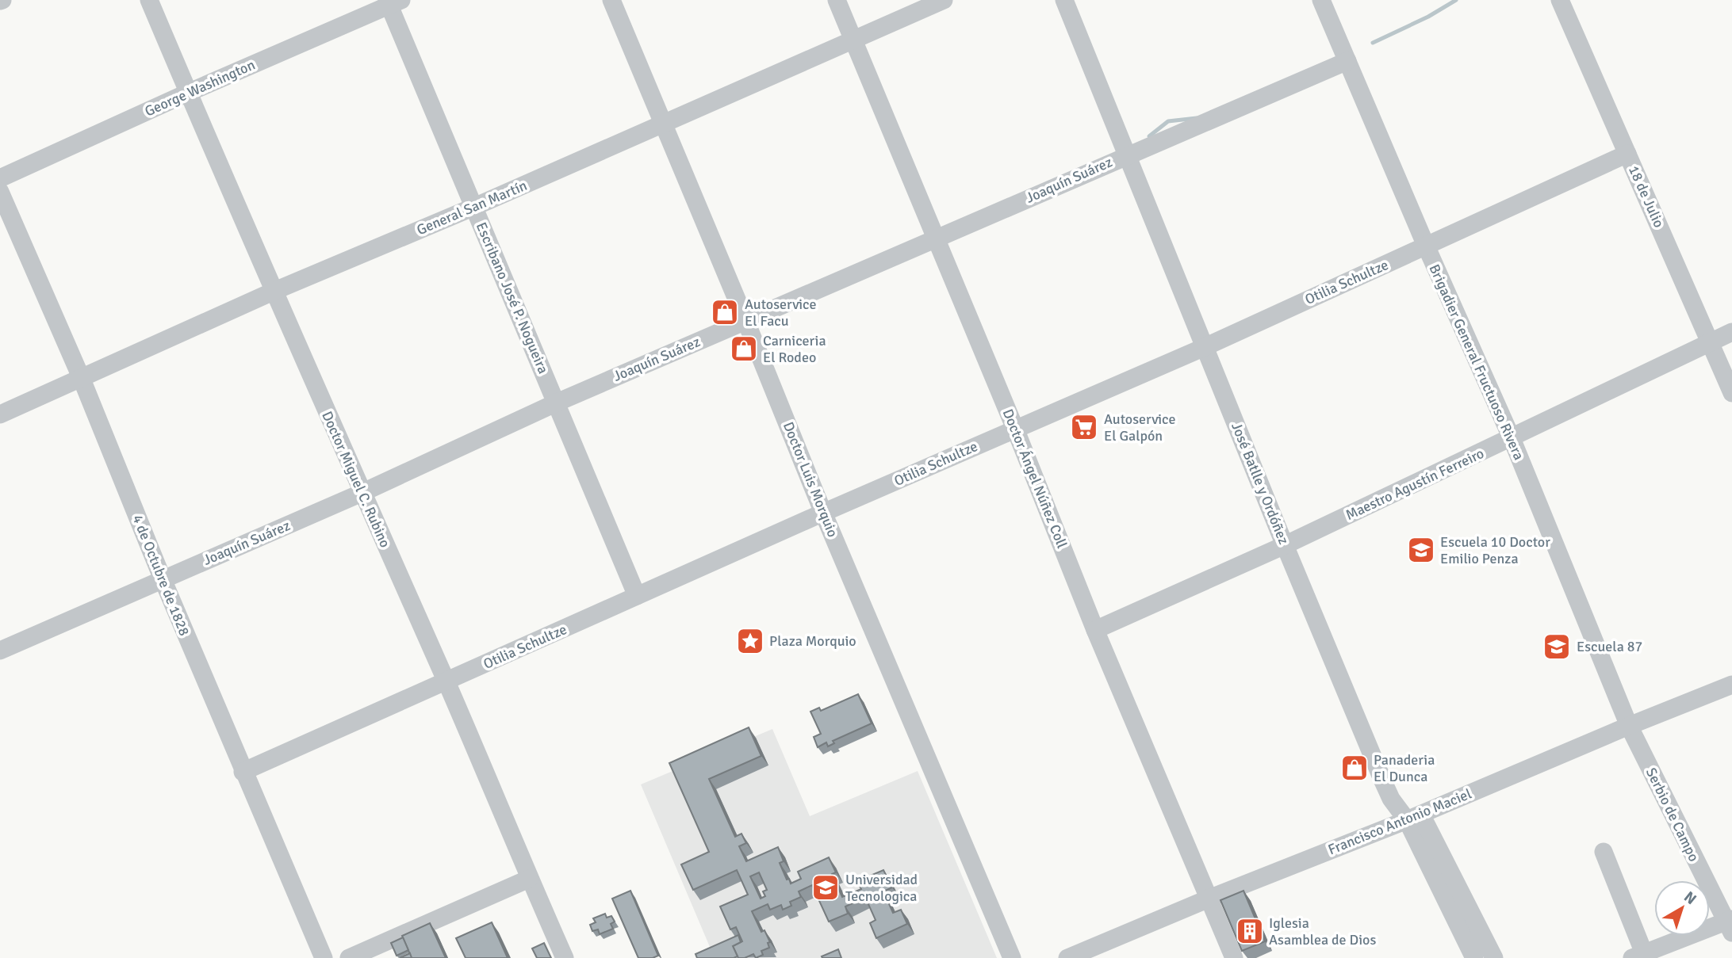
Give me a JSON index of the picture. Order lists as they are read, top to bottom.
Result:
{
  "streets": {
    "street": [
      "George Washington",
      "Joaquín Suárez",
      "18 de Julio",
      "General San Martín",
      "Otilia Schultze",
      "Escribano José P. Nogueira",
      "Brigadier General Fructuoso Rivera",
      "Doctor Ángel Núñez Coll",
      "Doctor Miguel C. Rubino",
      "Doctor Luis Morquio",
      "José Batlle y Ordóñez",
      "Maestro Agustín Ferreiro",
      "4 de Octubre de 1828",
      "Serbio de Campo",
      "Francisco Antonio Maciel"
    ]
  },
  "crossings": [
    ["George Washington", "Escribano José P. Nogueira"],
    ["George Washington", "Doctor Miguel C. Rubino"],
    ["Joaquín Suárez", "Escribano José P. Nogueira"],
    ["Joaquín Suárez", "Brigadier General Fructuoso Rivera"],
    ["Joaquín Suárez", "Doctor Ángel Núñez Coll"],
    ["Joaquín Suárez", "Doctor Miguel C. Rubino"],
    ["Joaquín Suárez", "Doctor Luis Morquio"],
    ["Joaquín Suárez", "José Batlle y Ordóñez"],
    ["Joaquín Suárez", "4 de Octubre de 1828"],
    ["18 de Julio", "Otilia Schultze"],
    ["18 de Julio", "Maestro Agustín Ferreiro"],
    ["General San Martín", "Escribano José P. Nogueira"],
    ["General San Martín", "Doctor Ángel Núñez Coll"],
    ["General San Martín", "Doctor Miguel C. Rubino"],
    ["General San Martín", "Doctor Luis Morquio"],
    ["General San Martín", "4 de Octubre de 1828"],
    ["Otilia Schultze", "Escribano José P. Nogueira"],
    ["Otilia Schultze", "Brigadier General Fructuoso Rivera"],
    ["Otilia Schultze", "Doctor Ángel Núñez Coll"],
    ["Otilia Schultze", "Doctor Miguel C. Rubino"],
    ["Otilia Schultze", "Doctor Luis Morquio"],
    ["Otilia Schultze", "José Batlle y Ordóñez"],
    ["Otilia Schultze", "4 de Octubre de 1828"],
    ["Brigadier General Fructuoso Rivera", "Maestro Agustín Ferreiro"],
    ["Brigadier General Fructuoso Rivera", "Serbio de Campo"],
    ["Brigadier General Fructuoso Rivera", "Francisco Antonio Maciel"],
    ["Doctor Ángel Núñez Coll", "Maestro Agustín Ferreiro"],
    ["Doctor Ángel Núñez Coll", "Francisco Antonio Maciel"],
    ["José Batlle y Ordóñez", "Maestro Agustín Ferreiro"],
    ["José Batlle y Ordóñez", "Francisco Antonio Maciel"],
    ["Serbio de Campo", "Francisco Antonio Maciel"]
  ],
  "places": {
    "shop": ["Autoservice El Facu", "Carniceria El Rodeo", "Panaderia El Dunca"],
    "supermarket": ["Autoservice El Galpón"],
    "school or university": ["Escuela 10 Doctor Emilio Penza", "Escuela 87", "Universidad Tecnologica"],
    "place": ["Plaza Morquio"],
    "building": ["Iglesia Asamblea de Dios"]
  },
  "north": "top right"
}
